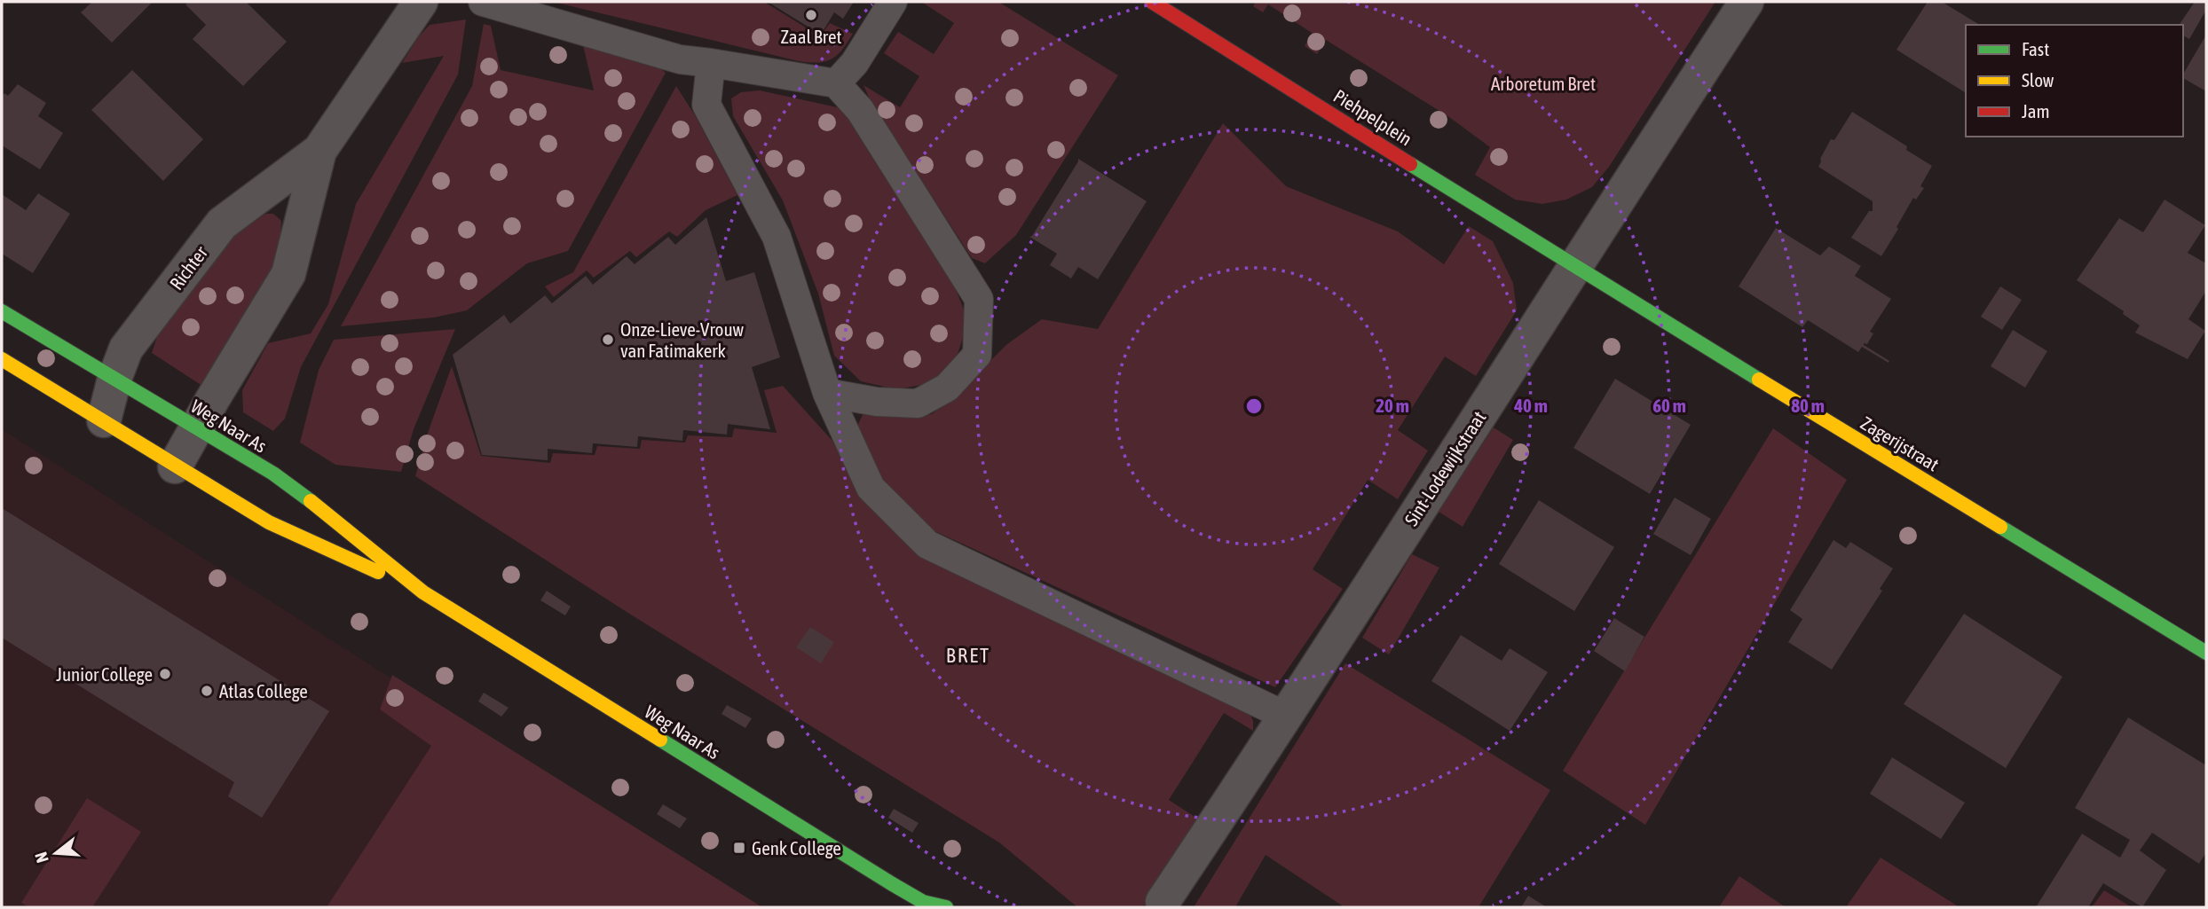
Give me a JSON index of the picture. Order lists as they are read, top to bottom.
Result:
{
  "streets": {
    "main road": ["Piehpelplein", "Weg Naar As", "Zagerijstraat"],
    "street": ["Richter", "Sint-Lodewijkstraat"]
  },
  "crossings": [
    ["Piehpelplein", "Zagerijstraat"],
    ["Piehpelplein", "Sint-Lodewijkstraat"],
    ["Richter", "Weg Naar As"],
    ["Zagerijstraat", "Sint-Lodewijkstraat"]
  ],
  "districts": ["BRET"],
  "parks": ["Arboretum Bret"],
  "places": {
    "other": [
      "Zaal Bret",
      "Onze-Lieve-Vrouw van Fatimakerk",
      "Junior College",
      "Atlas College"
    ],
    "transit": ["Genk College"]
  },
  "legend": ["Fast", "Slow", "Jam"],
  "north": "left",
  "rings": [
    "20 m",
    "40 m",
    "60 m",
    "80 m"
  ]
}
